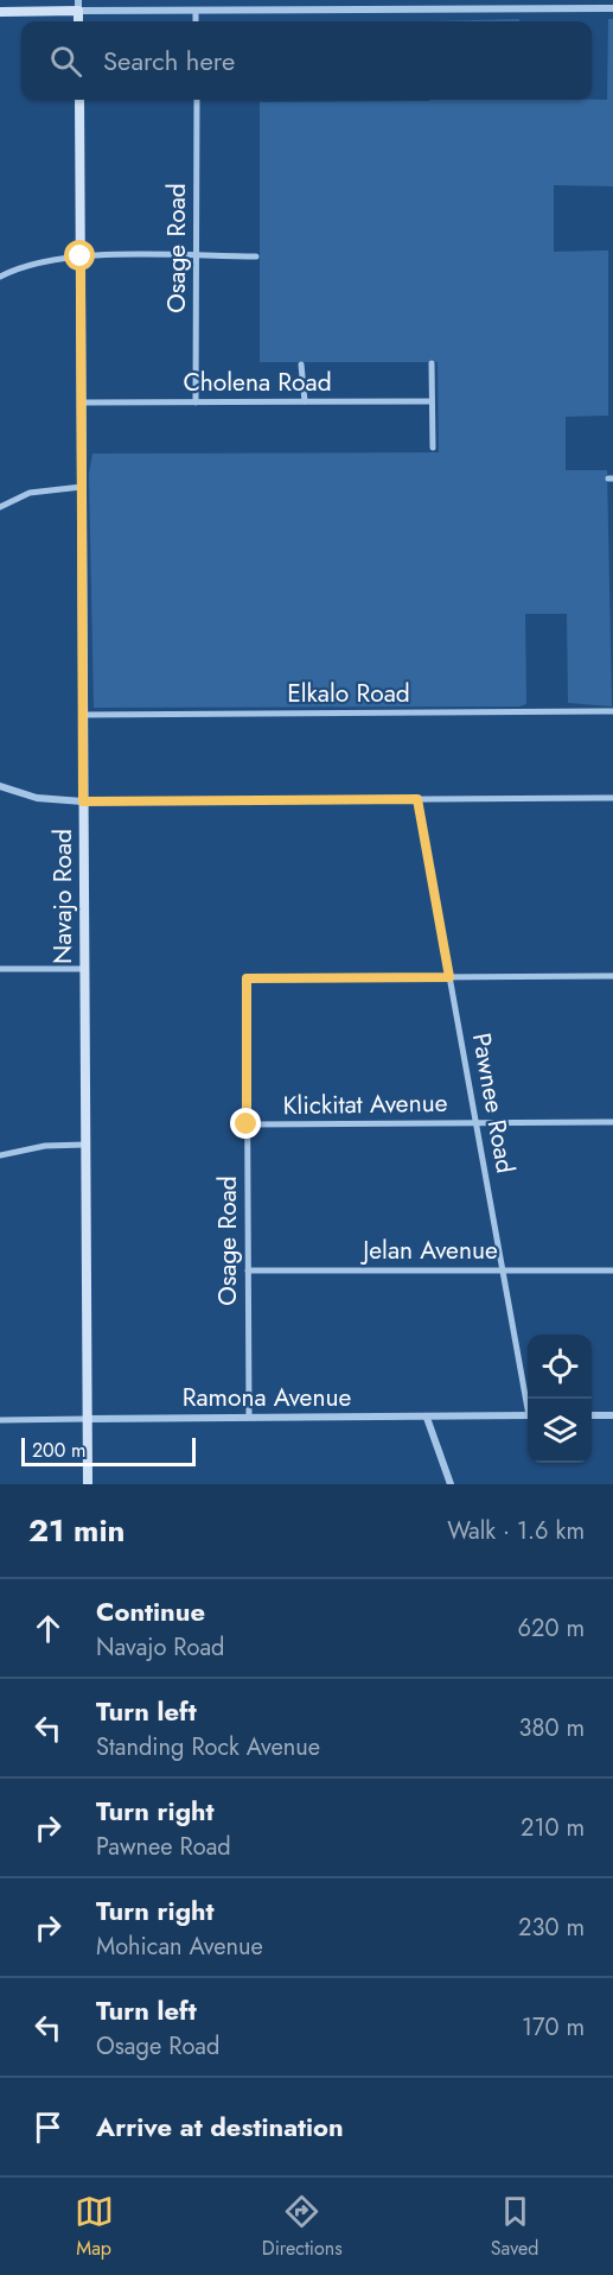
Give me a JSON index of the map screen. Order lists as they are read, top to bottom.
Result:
{
  "streets": {
    "main road": ["Navajo Road"],
    "street": [
      "Osage Road",
      "Cholena Road",
      "Elkalo Road",
      "Pawnee Road",
      "Klickitat Avenue",
      "Jelan Avenue",
      "Ramona Avenue"
    ]
  },
  "crossings": [
    ["Osage Road", "Cholena Road"],
    ["Osage Road", "Pawnee Road"],
    ["Osage Road", "Klickitat Avenue"],
    ["Osage Road", "Jelan Avenue"],
    ["Osage Road", "Ramona Avenue"],
    ["Cholena Road", "Navajo Road"],
    ["Elkalo Road", "Navajo Road"],
    ["Navajo Road", "Ramona Avenue"],
    ["Pawnee Road", "Klickitat Avenue"],
    ["Pawnee Road", "Jelan Avenue"]
  ],
  "scale_bar": "200 m",
  "page": {
    "search": "Search here",
    "scale": "200 m",
    "heading": ["21 min", "Walk · 1.6 km"],
    "list": [
      ["Continue", "Navajo Road", "620 m"],
      ["Turn left", "Standing Rock Avenue", "380 m"],
      ["Turn right", "Pawnee Road", "210 m"],
      ["Turn right", "Mohican Avenue", "230 m"],
      ["Turn left", "Osage Road", "170 m"],
      "Arrive at destination"
    ],
    "nav": ["Map", "Directions", "Saved"]
  }
}
